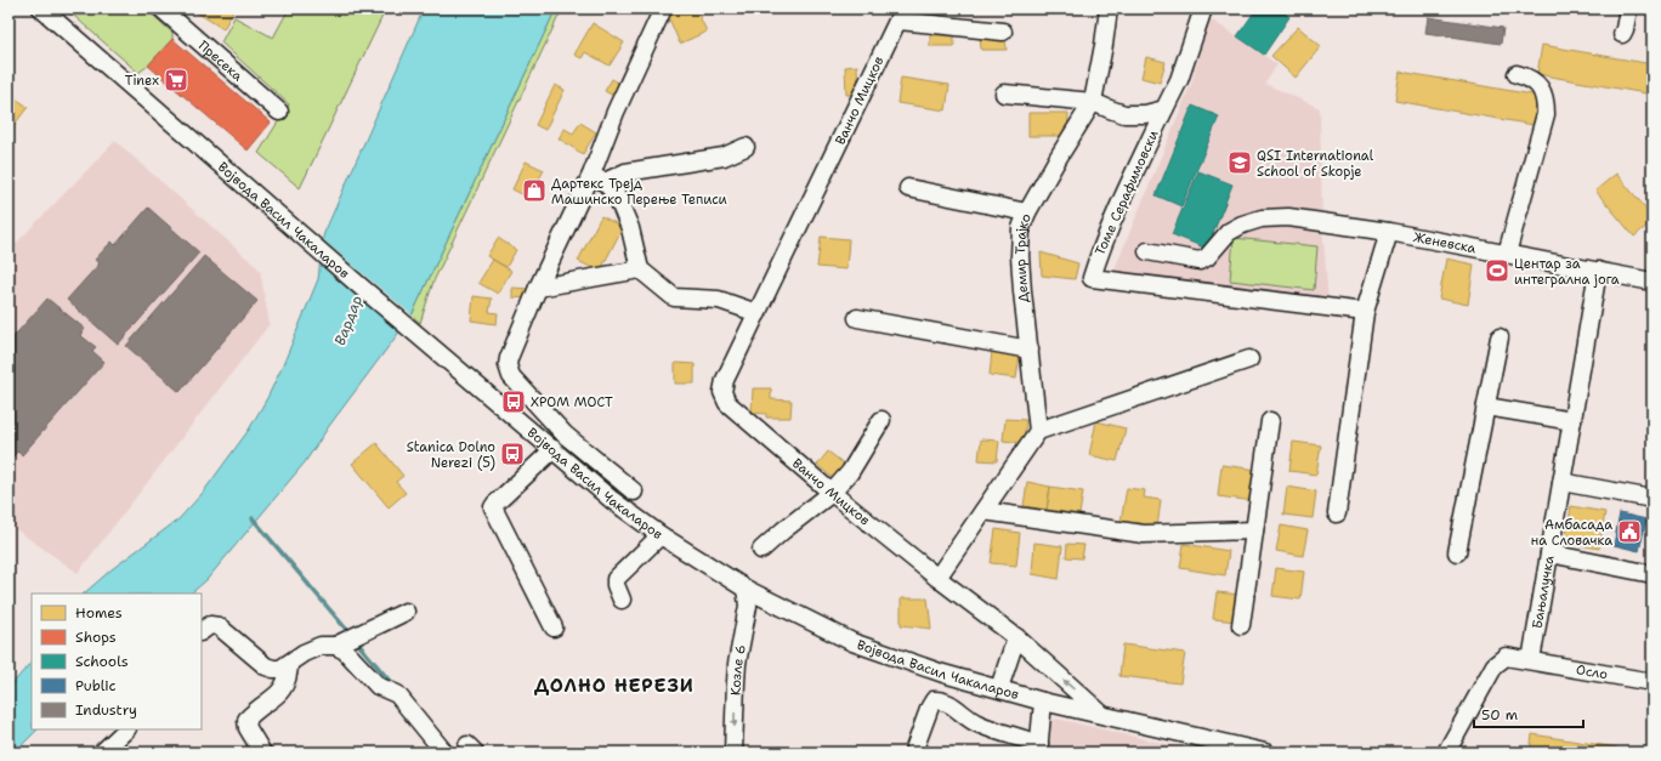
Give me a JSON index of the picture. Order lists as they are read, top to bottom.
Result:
{
  "streets": {
    "street": [
      "Пресека",
      "Ванчо Мицков",
      "Томе Серафимовски",
      "Војвода Васил Чакаларов",
      "Женевска",
      "Демир Трајко",
      "Бањалучка",
      "Козле 6",
      "Осло"
    ]
  },
  "crossings": [
    ["Ванчо Мицков", "Војвода Васил Чакаларов"],
    ["Томе Серафимовски", "Демир Трајко"],
    ["Војвода Васил Чакаларов", "Козле 6"],
    ["Женевска", "Бањалучка"],
    ["Бањалучка", "Осло"]
  ],
  "one_way": ["Козле 6"],
  "districts": ["ДОЛНО НЕРЕЗИ"],
  "water": ["Вардар"],
  "places": {
    "supermarket": ["Tinex"],
    "school or university": ["QSI International School of Skopje"],
    "shop": ["Дартекс Трејд Машинско Перење Теписи"],
    "sports": ["Центар за интегрална јога"],
    "bus stop": ["ХРОМ МОСТ", "Stanica Dolno Nerezi (5)"],
    "public building": ["Амбасада на Словачка"]
  },
  "legend": [
    "Homes",
    "Shops",
    "Schools",
    "Public",
    "Industry"
  ],
  "scale_bar": "50 m"
}
